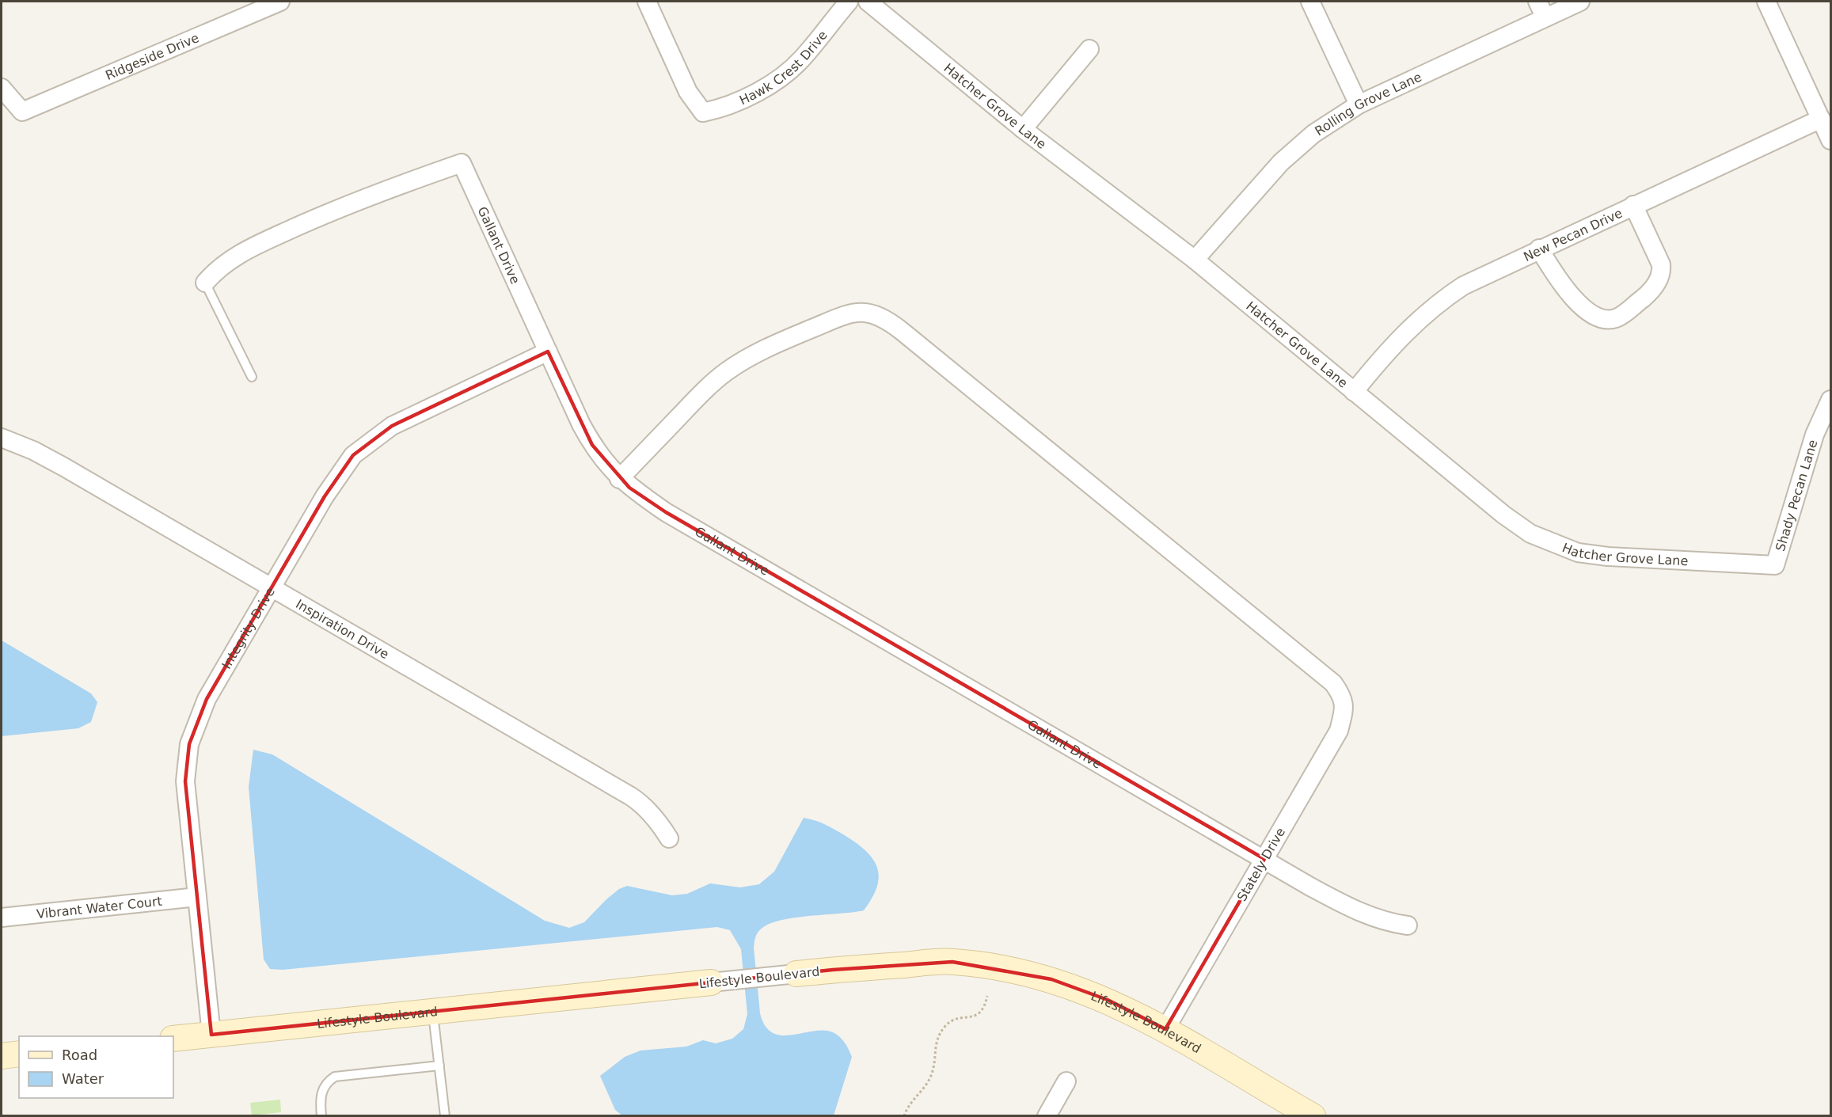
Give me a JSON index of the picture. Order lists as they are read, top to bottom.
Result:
{
  "streets": {
    "street": [
      "Ridgeside Drive",
      "Hawk Crest Drive",
      "Rolling Grove Lane",
      "Hatcher Grove Lane",
      "New Pecan Drive",
      "Gallant Drive",
      "Shady Pecan Lane",
      "Integrity Drive",
      "Inspiration Drive",
      "Stately Drive",
      "Vibrant Water Court",
      "Lifestyle Boulevard"
    ]
  },
  "crossings": [
    ["Rolling Grove Lane", "Hatcher Grove Lane"],
    ["Hatcher Grove Lane", "New Pecan Drive"],
    ["Hatcher Grove Lane", "Shady Pecan Lane"],
    ["Gallant Drive", "Integrity Drive"],
    ["Gallant Drive", "Stately Drive"],
    ["Integrity Drive", "Inspiration Drive"],
    ["Integrity Drive", "Vibrant Water Court"],
    ["Integrity Drive", "Lifestyle Boulevard"],
    ["Stately Drive", "Lifestyle Boulevard"]
  ],
  "legend": ["Road", "Water"]
}
